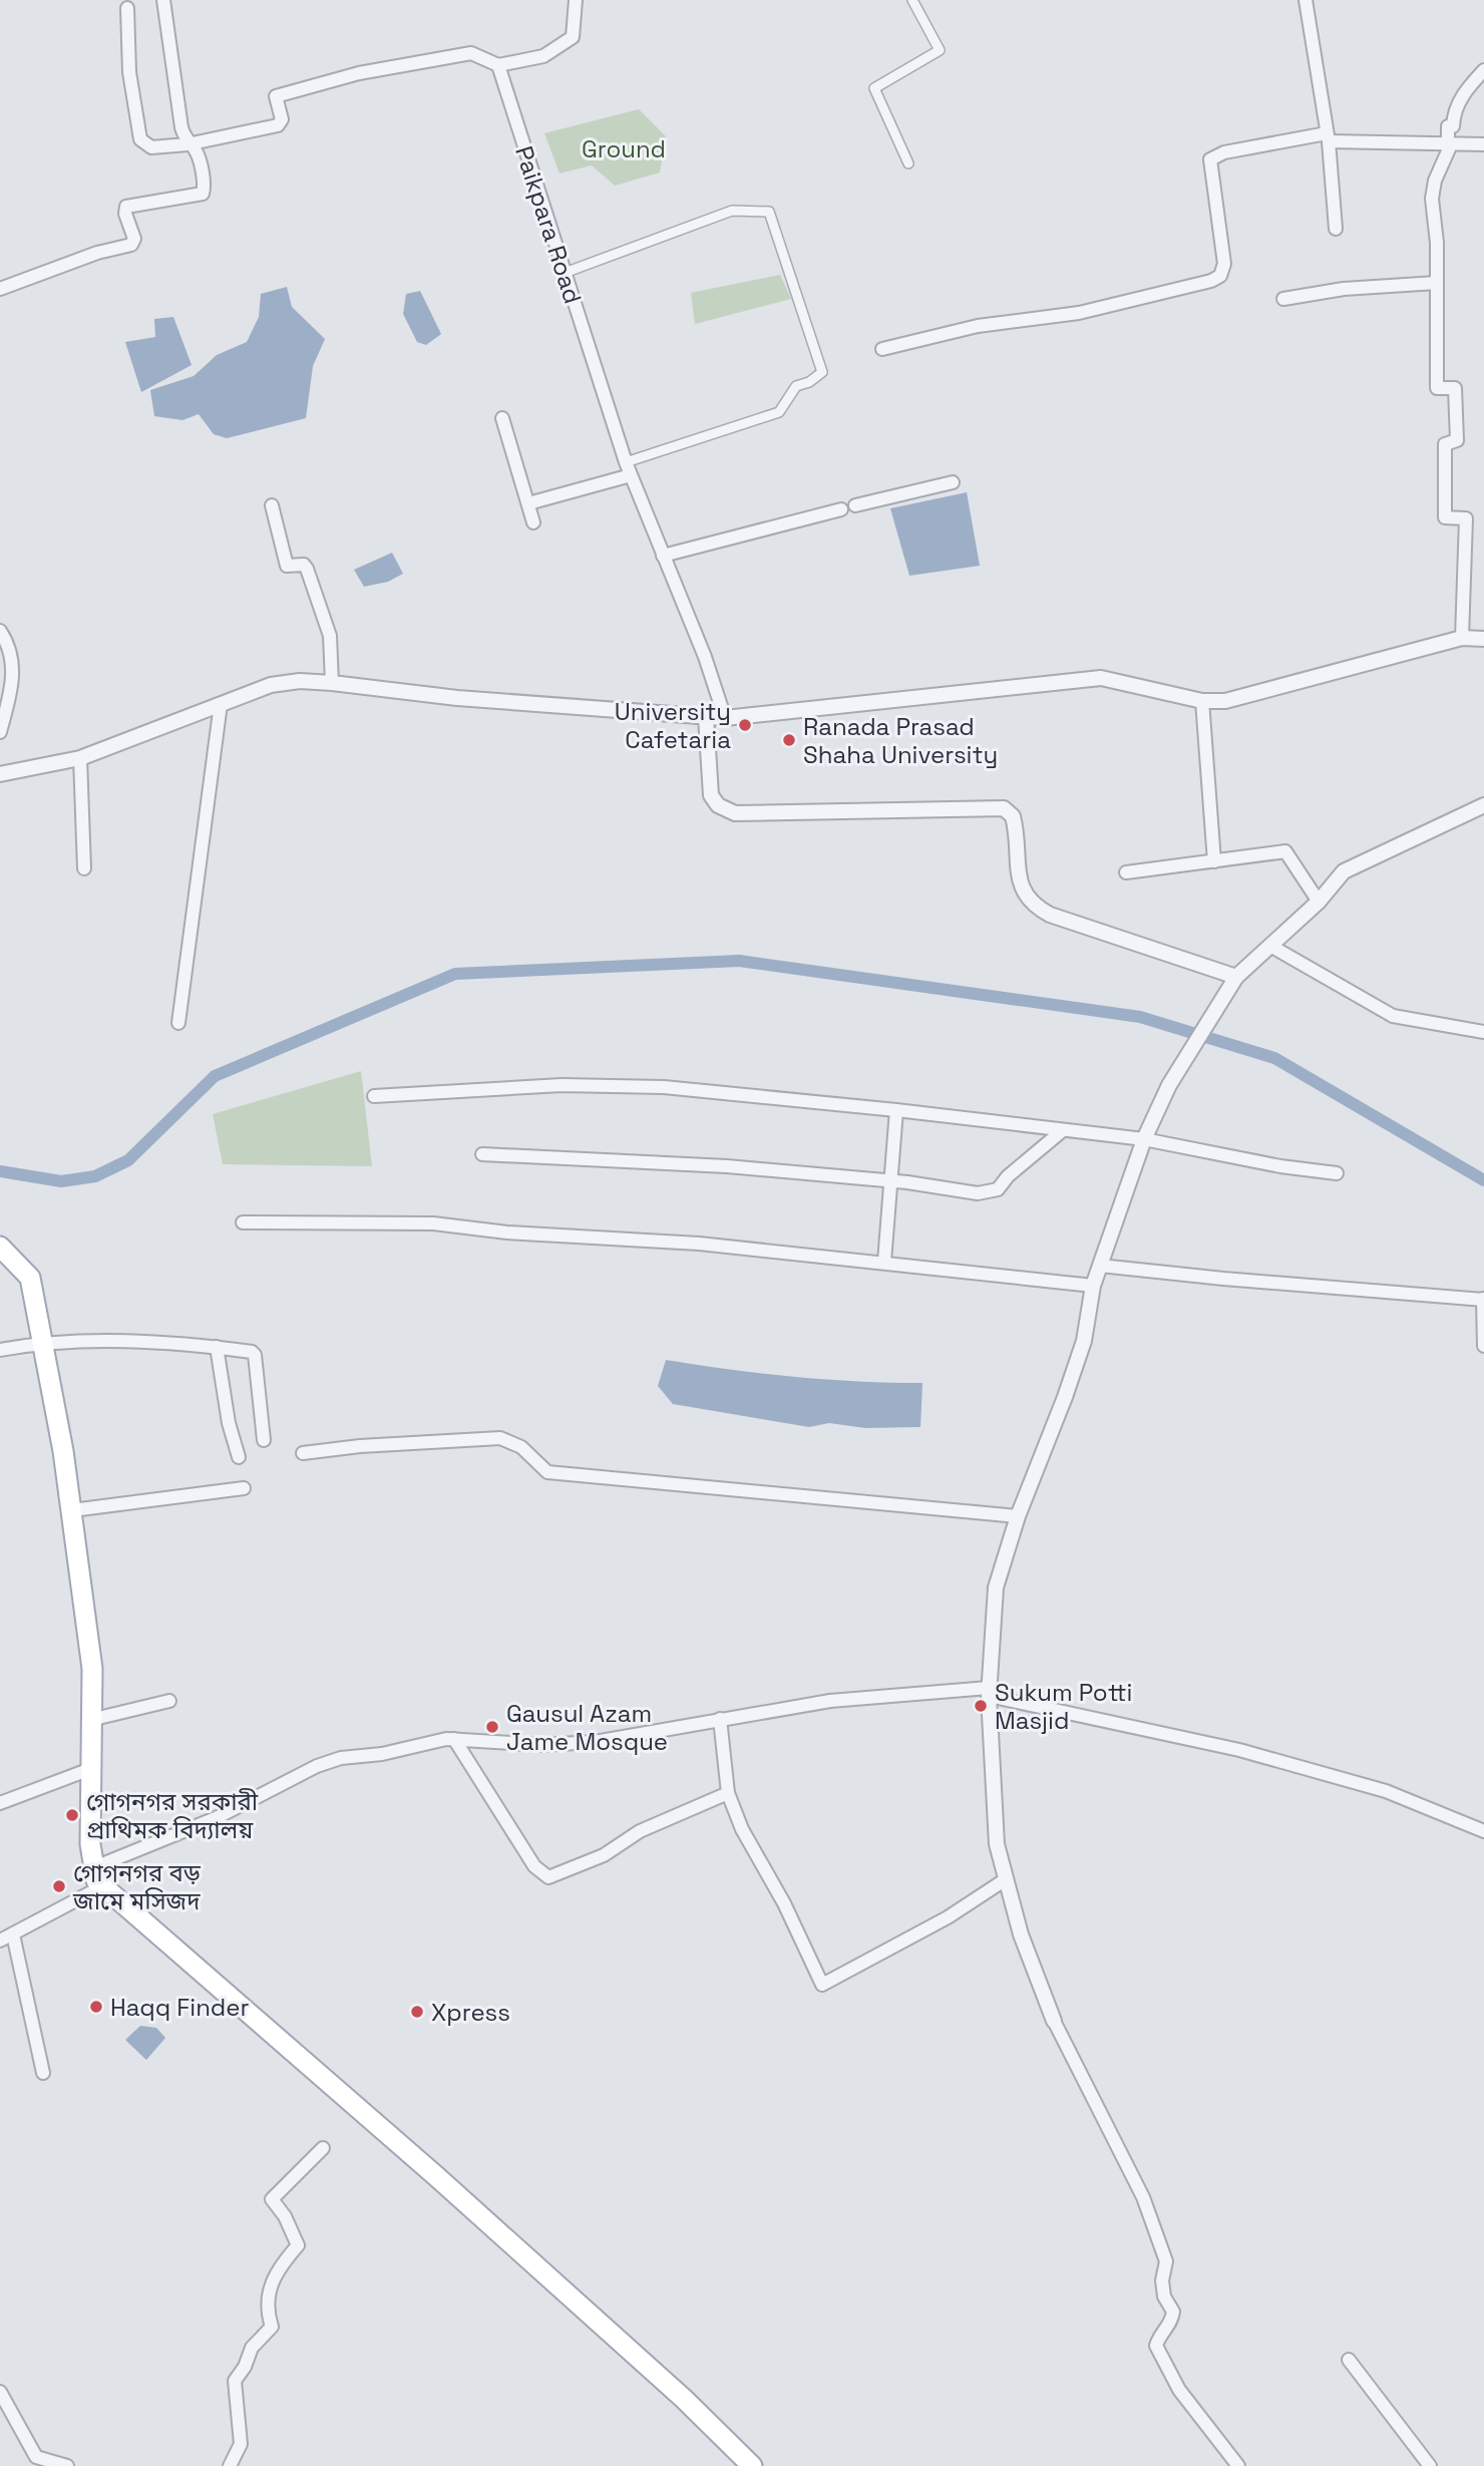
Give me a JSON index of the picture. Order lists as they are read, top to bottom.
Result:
{
  "streets": {
    "street": ["Paikpara Road"]
  },
  "parks": ["Ground"],
  "places": [
    "University Cafetaria",
    "Ranada Prasad Shaha University",
    "Sukum Potti Masjid",
    "Gausul Azam Jame Mosque",
    "গোগনগর সরকারী প্রাথিমক বিদ্যালয়",
    "গোগনগর বড় জামে মসিজদ",
    "Haqq Finder",
    "Xpress"
  ]
}
